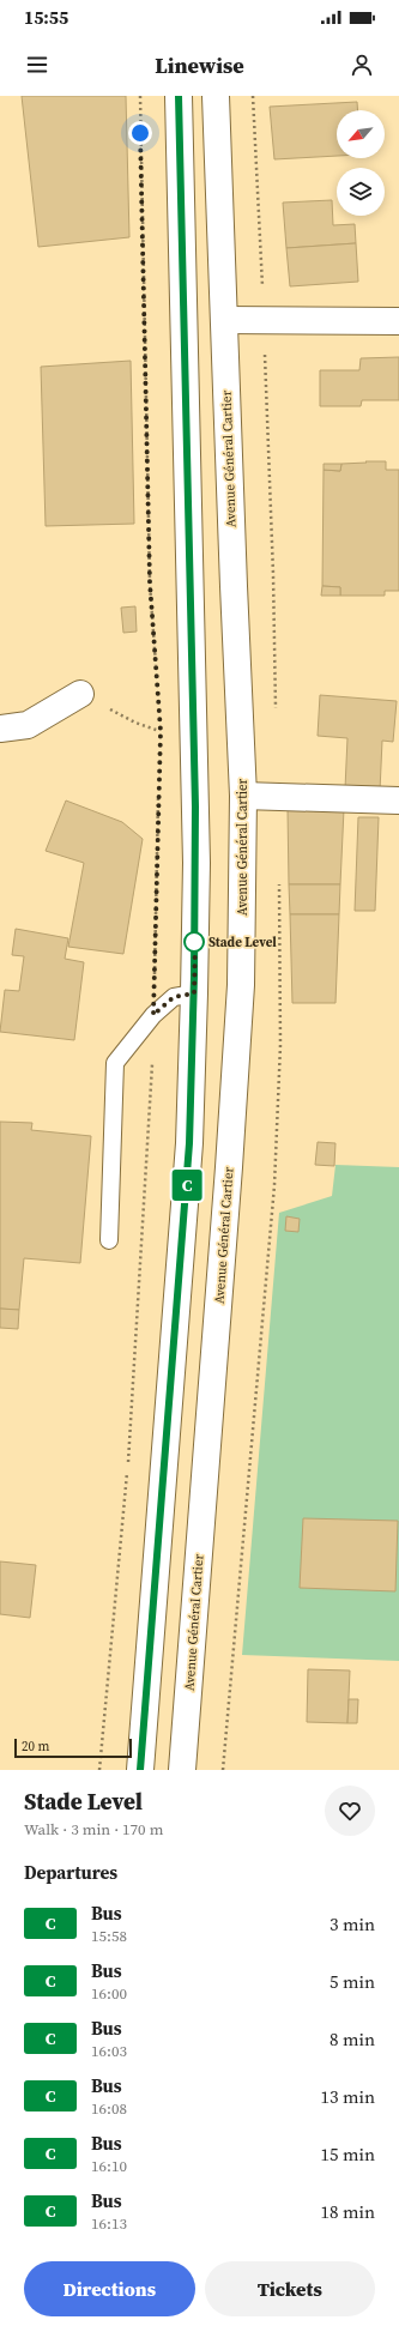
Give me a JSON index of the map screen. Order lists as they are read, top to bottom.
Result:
{
  "streets": {
    "main road": ["Avenue Général Cartier"]
  },
  "places": ["Stade Level"],
  "lines": ["bus line C"],
  "scale_bar": "20 m",
  "north": "bottom left",
  "page": {
    "status": "15:55",
    "header": "Linewise",
    "on_map": "C",
    "scale": "20 m",
    "heading": [
      ["Stade Level", "Walk · 3 min · 170 m"],
      "Departures"
    ],
    "list": [
      {
        "mark": "C",
        "name": "Bus",
        "note": "15:58",
        "value": "3 min"
      },
      {
        "mark": "C",
        "name": "Bus",
        "note": "16:00",
        "value": "5 min"
      },
      {
        "mark": "C",
        "name": "Bus",
        "note": "16:03",
        "value": "8 min"
      },
      {
        "mark": "C",
        "name": "Bus",
        "note": "16:08",
        "value": "13 min"
      },
      {
        "mark": "C",
        "name": "Bus",
        "note": "16:10",
        "value": "15 min"
      },
      {
        "mark": "C",
        "name": "Bus",
        "note": "16:13",
        "value": "18 min"
      }
    ],
    "buttons": ["Directions", "Tickets"]
  }
}
